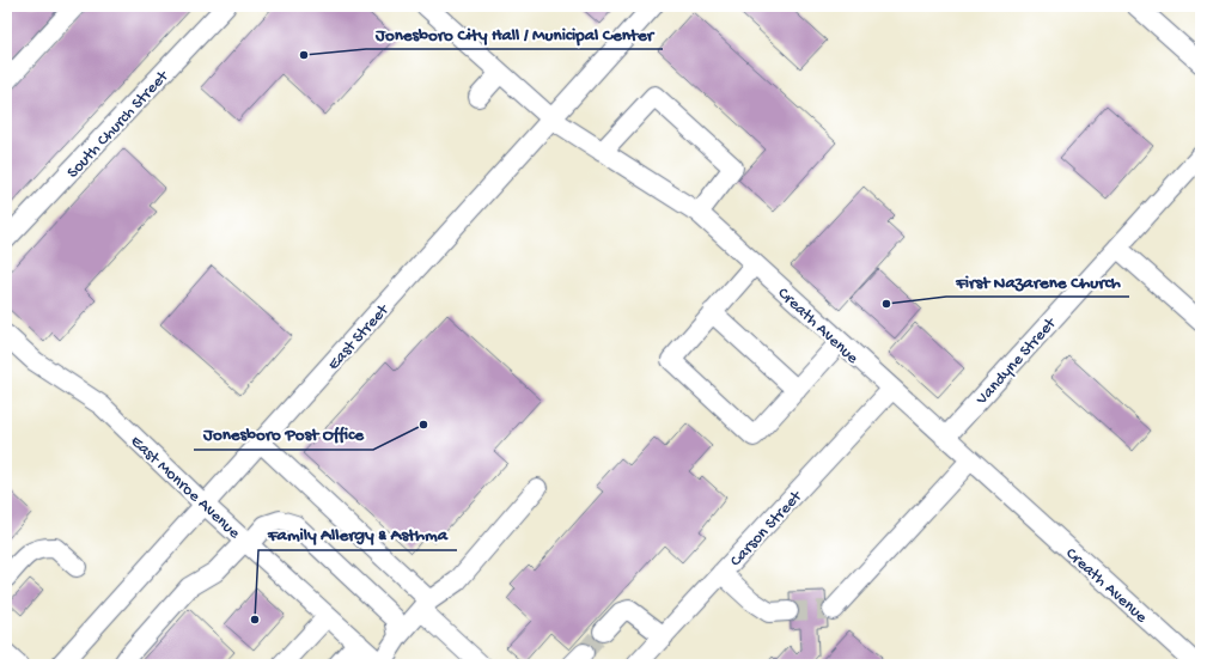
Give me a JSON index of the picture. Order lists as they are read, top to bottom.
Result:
{
  "streets": {
    "street": [
      "South Church Street",
      "Creath Avenue",
      "East Street",
      "Vandyne Street",
      "East Monroe Avenue",
      "Carson Street"
    ]
  },
  "crossings": [
    ["Creath Avenue", "East Street"],
    ["Creath Avenue", "Vandyne Street"],
    ["Creath Avenue", "Carson Street"],
    ["East Street", "East Monroe Avenue"]
  ],
  "places": [
    "Jonesboro City Hall / Municipal Center",
    "First Nazarene Church",
    "Jonesboro Post Office",
    "Family Allergy & Asthma"
  ]
}
